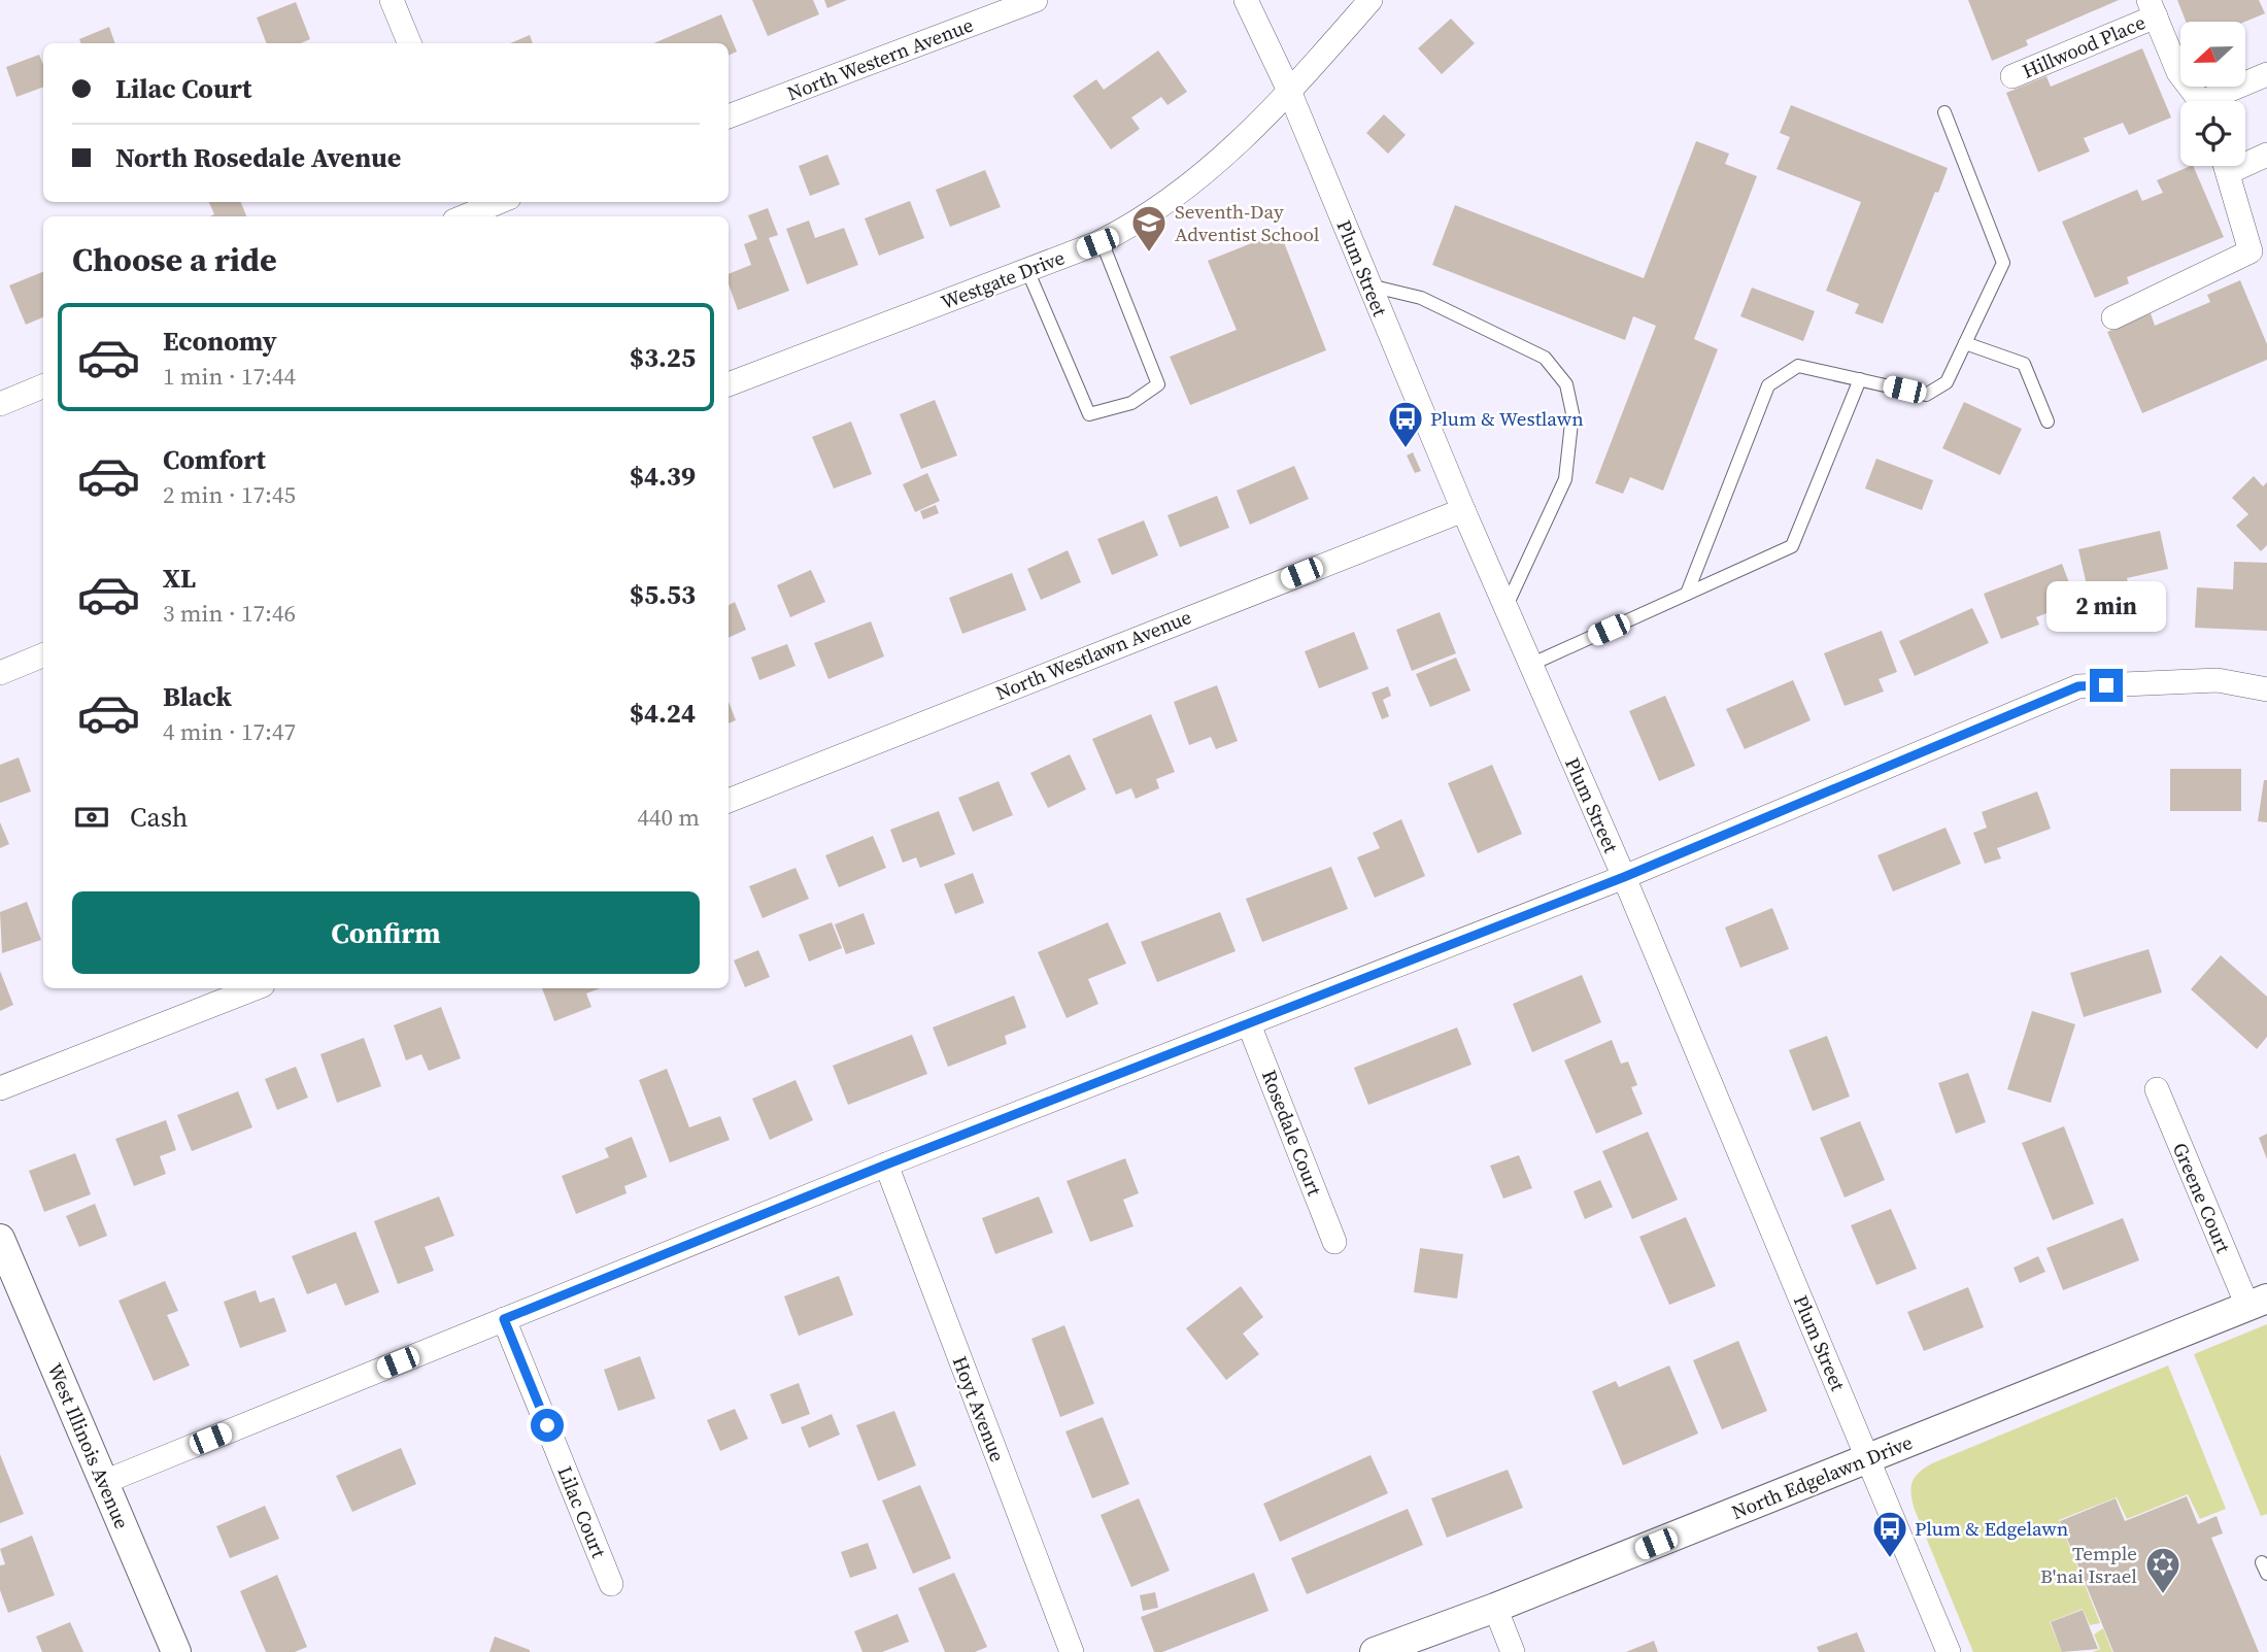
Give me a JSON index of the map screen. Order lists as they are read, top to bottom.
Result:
{
  "streets": {
    "street": [
      "Hillwood Place",
      "North Western Avenue",
      "Plum Street",
      "Westgate Drive",
      "North Westlawn Avenue",
      "Rosedale Court",
      "Greene Court",
      "Hoyt Avenue",
      "West Illinois Avenue",
      "North Edgelawn Drive",
      "Lilac Court"
    ]
  },
  "crossings": [
    ["Plum Street", "Westgate Drive"],
    ["Plum Street", "North Westlawn Avenue"],
    ["Plum Street", "North Edgelawn Drive"],
    ["Greene Court", "North Edgelawn Drive"]
  ],
  "places": {
    "school or university": ["Seventh-Day Adventist School"],
    "bus stop": ["Plum & Westlawn", "Plum & Edgelawn"],
    "synagogue": ["Temple B'nai Israel"]
  },
  "north": "left",
  "page": {
    "banner": ["Lilac Court", "North Rosedale Avenue"],
    "heading": "Choose a ride",
    "list": [
      {
        "name": "Economy",
        "note": "1 min · 17:44",
        "value": "$3.25"
      },
      {
        "name": "Comfort",
        "note": "2 min · 17:45",
        "value": "$4.39"
      },
      {
        "name": "XL",
        "note": "3 min · 17:46",
        "value": "$5.53"
      },
      {
        "name": "Black",
        "note": "4 min · 17:47",
        "value": "$4.24"
      }
    ],
    "bubble": "2 min",
    "pay": ["Cash", "440 m"],
    "buttons": "Confirm"
  }
}
